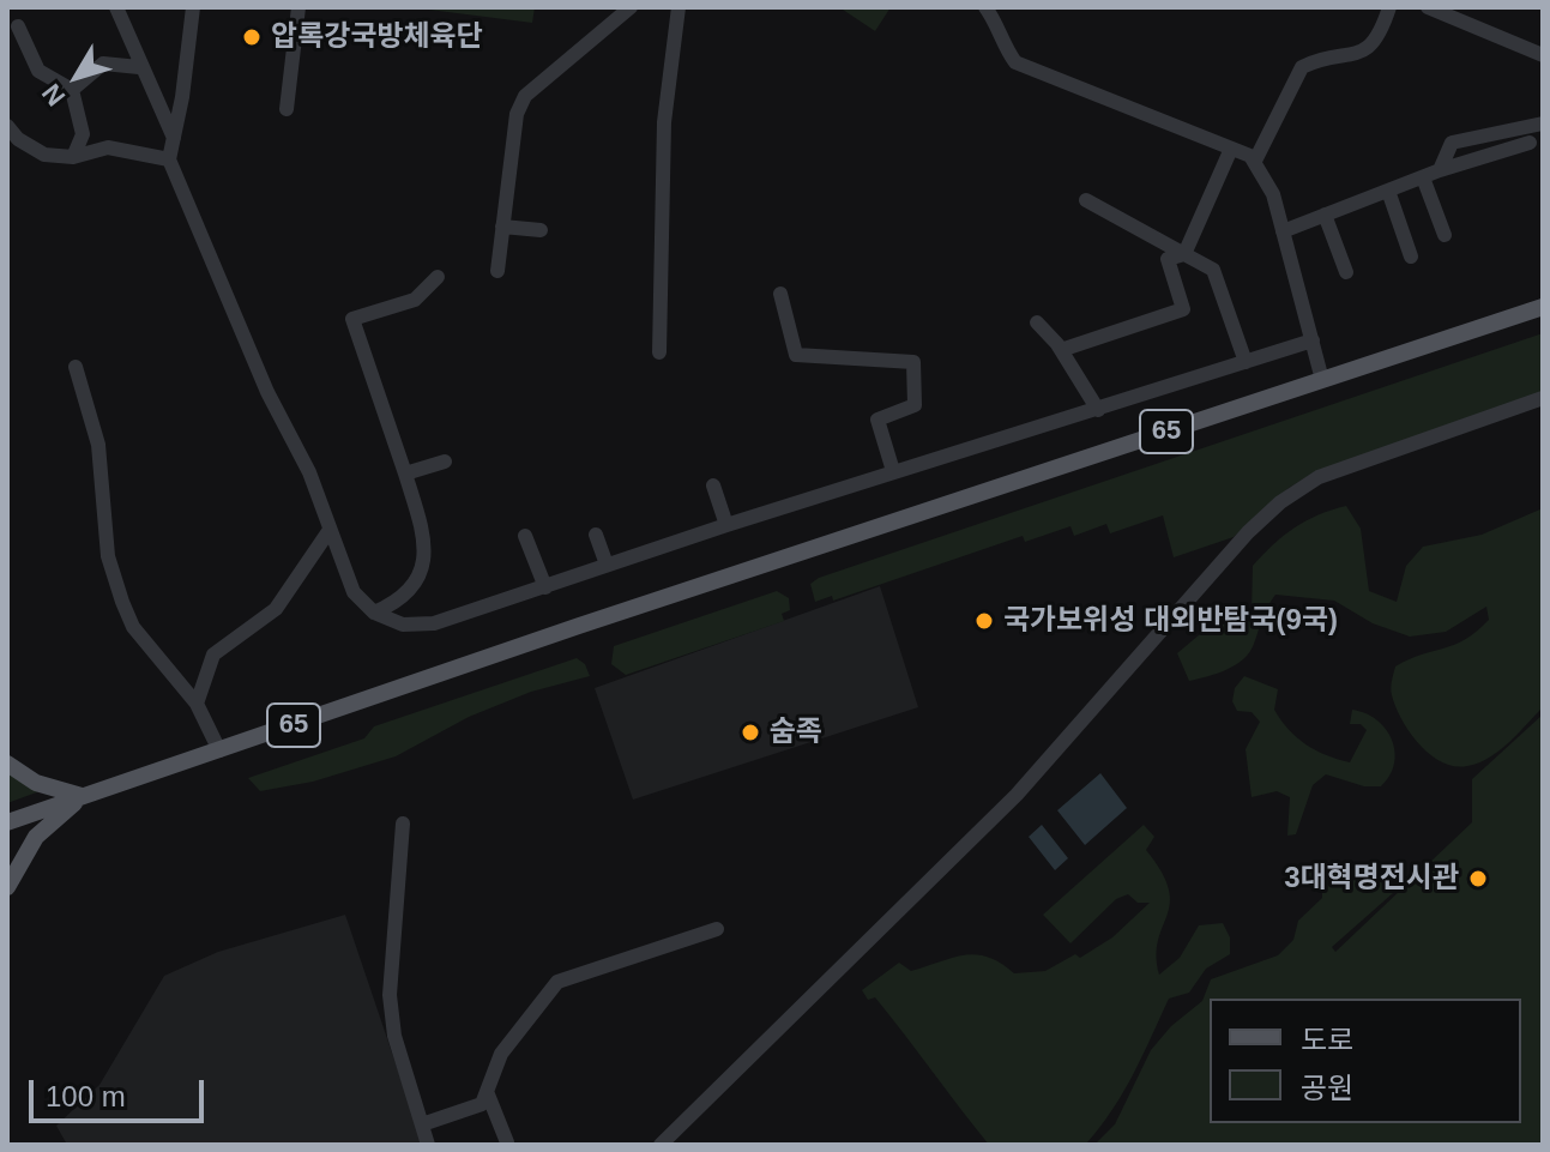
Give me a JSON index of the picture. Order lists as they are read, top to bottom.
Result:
{
  "streets": {
    "main road": ["65"]
  },
  "places": [
    "압록강국방체육단",
    "국가보위성 대외반탐국(9국)",
    "숨족",
    "3대혁명전시관"
  ],
  "legend": ["도로", "공원"],
  "scale_bar": "100 m",
  "north": "bottom left"
}
